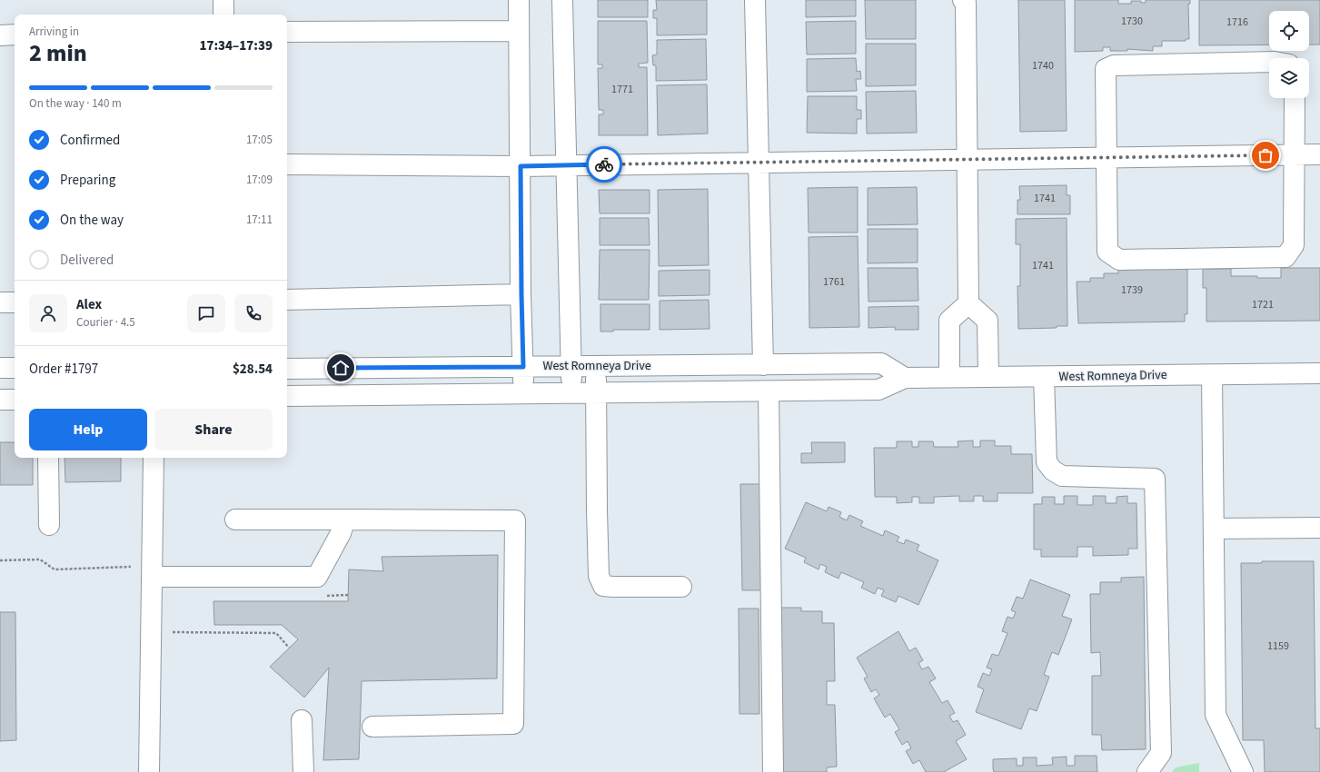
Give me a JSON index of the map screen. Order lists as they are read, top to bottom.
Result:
{
  "streets": {
    "street": ["West Romneya Drive"]
  },
  "house_numbers": [
    "1730",
    "1716",
    "1740",
    "1771",
    "1741",
    "1741",
    "1761",
    "1739",
    "1721",
    "1159"
  ],
  "page": {
    "heading": ["2 min", "Arriving in", "17:34–17:39"],
    "panel": [
      "Alex",
      "Courier · 4.5",
      "Order #1797",
      "$28.54"
    ],
    "bar": "On the way · 140 m",
    "list": [
      ["Confirmed", "17:05"],
      ["Preparing", "17:09"],
      ["On the way", "17:11"],
      "Delivered"
    ],
    "buttons": ["Help", "Share"]
  }
}
